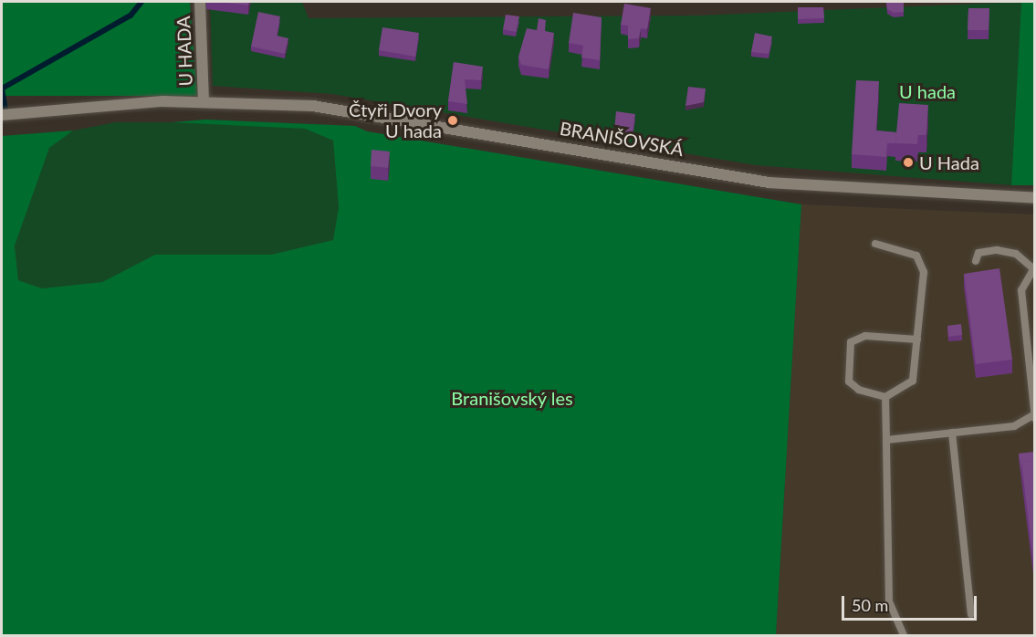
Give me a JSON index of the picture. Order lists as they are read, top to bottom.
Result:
{
  "streets": {
    "street": ["U HADA", "BRANIŠOVSKÁ"]
  },
  "crossings": [
    ["U HADA", "BRANIŠOVSKÁ"]
  ],
  "parks": ["U hada", "Branišovský les"],
  "places": ["Čtyři Dvory U hada", "U Hada"],
  "scale_bar": "50 m"
}
